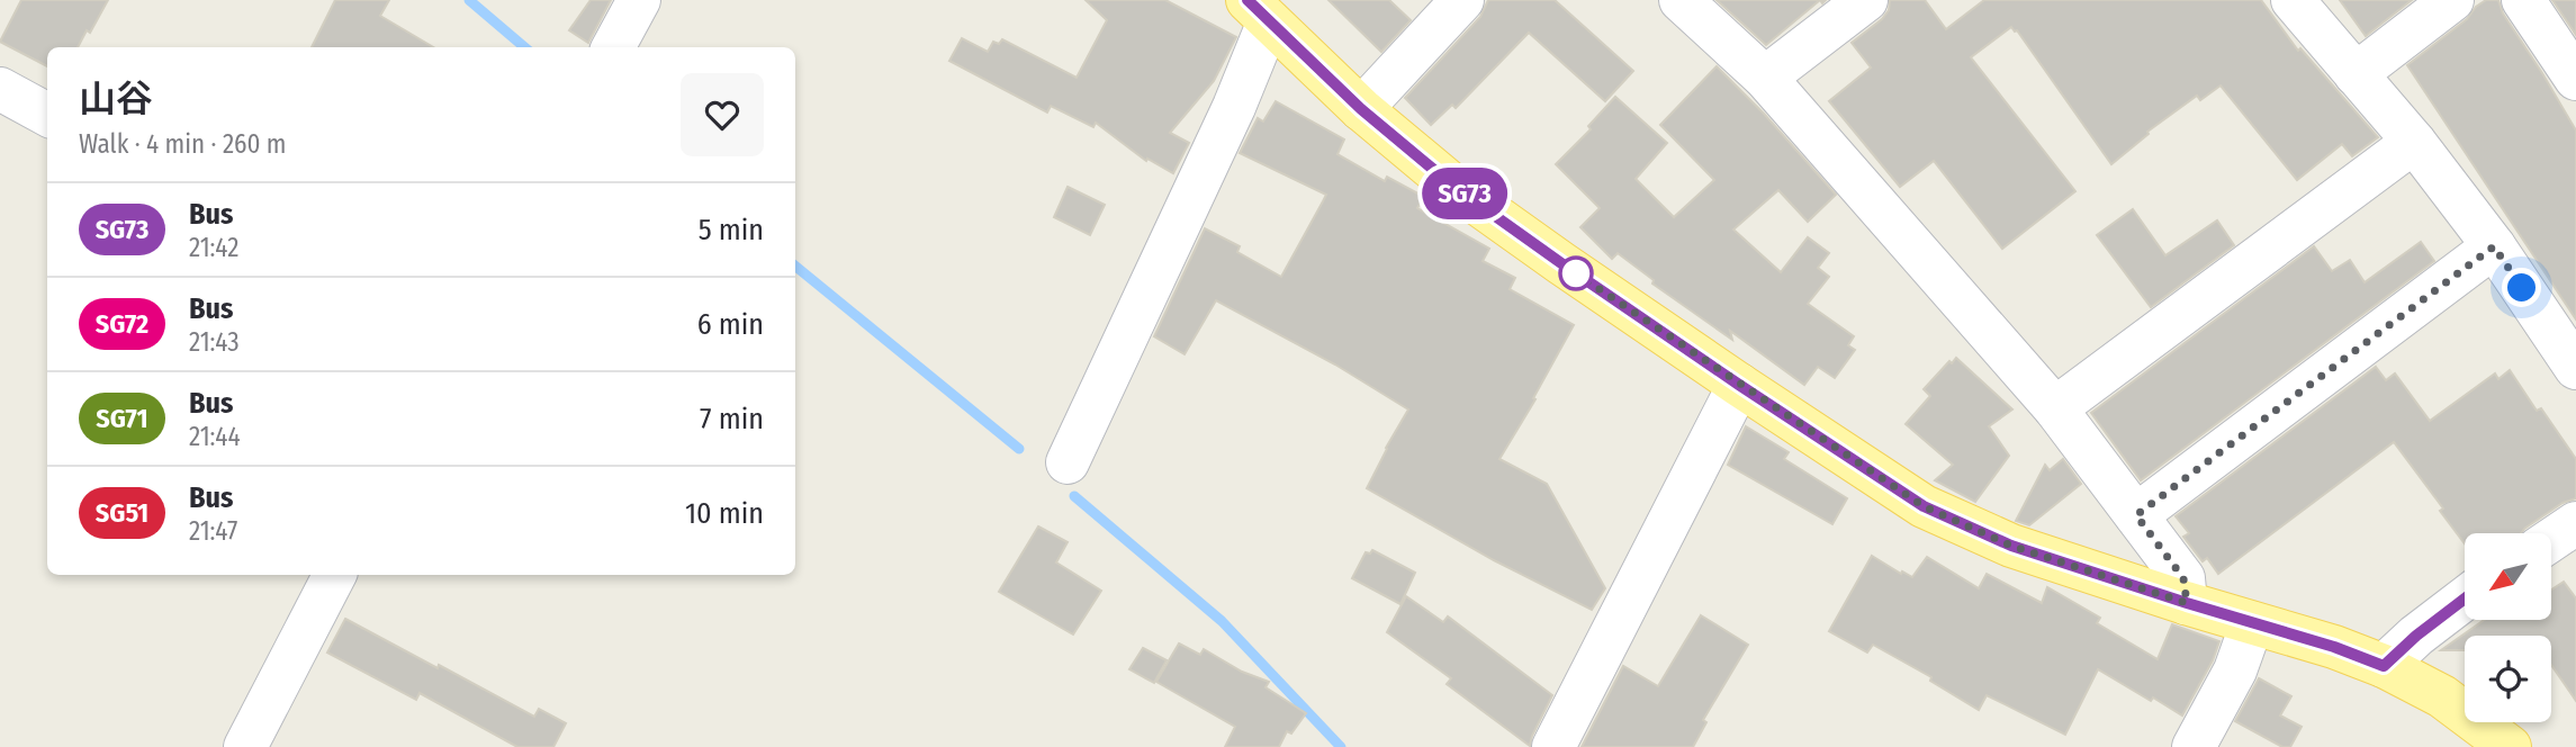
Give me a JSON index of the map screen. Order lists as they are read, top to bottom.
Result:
{
  "lines": ["bus line SG73"],
  "north": "bottom left",
  "page": {
    "on_map": "SG73",
    "heading": ["山谷", "Walk · 4 min · 260 m"],
    "list": [
      {
        "mark": "SG73",
        "name": "Bus",
        "note": "21:42",
        "value": "5 min"
      },
      {
        "mark": "SG72",
        "name": "Bus",
        "note": "21:43",
        "value": "6 min"
      },
      {
        "mark": "SG71",
        "name": "Bus",
        "note": "21:44",
        "value": "7 min"
      },
      {
        "mark": "SG51",
        "name": "Bus",
        "note": "21:47",
        "value": "10 min"
      }
    ]
  }
}
